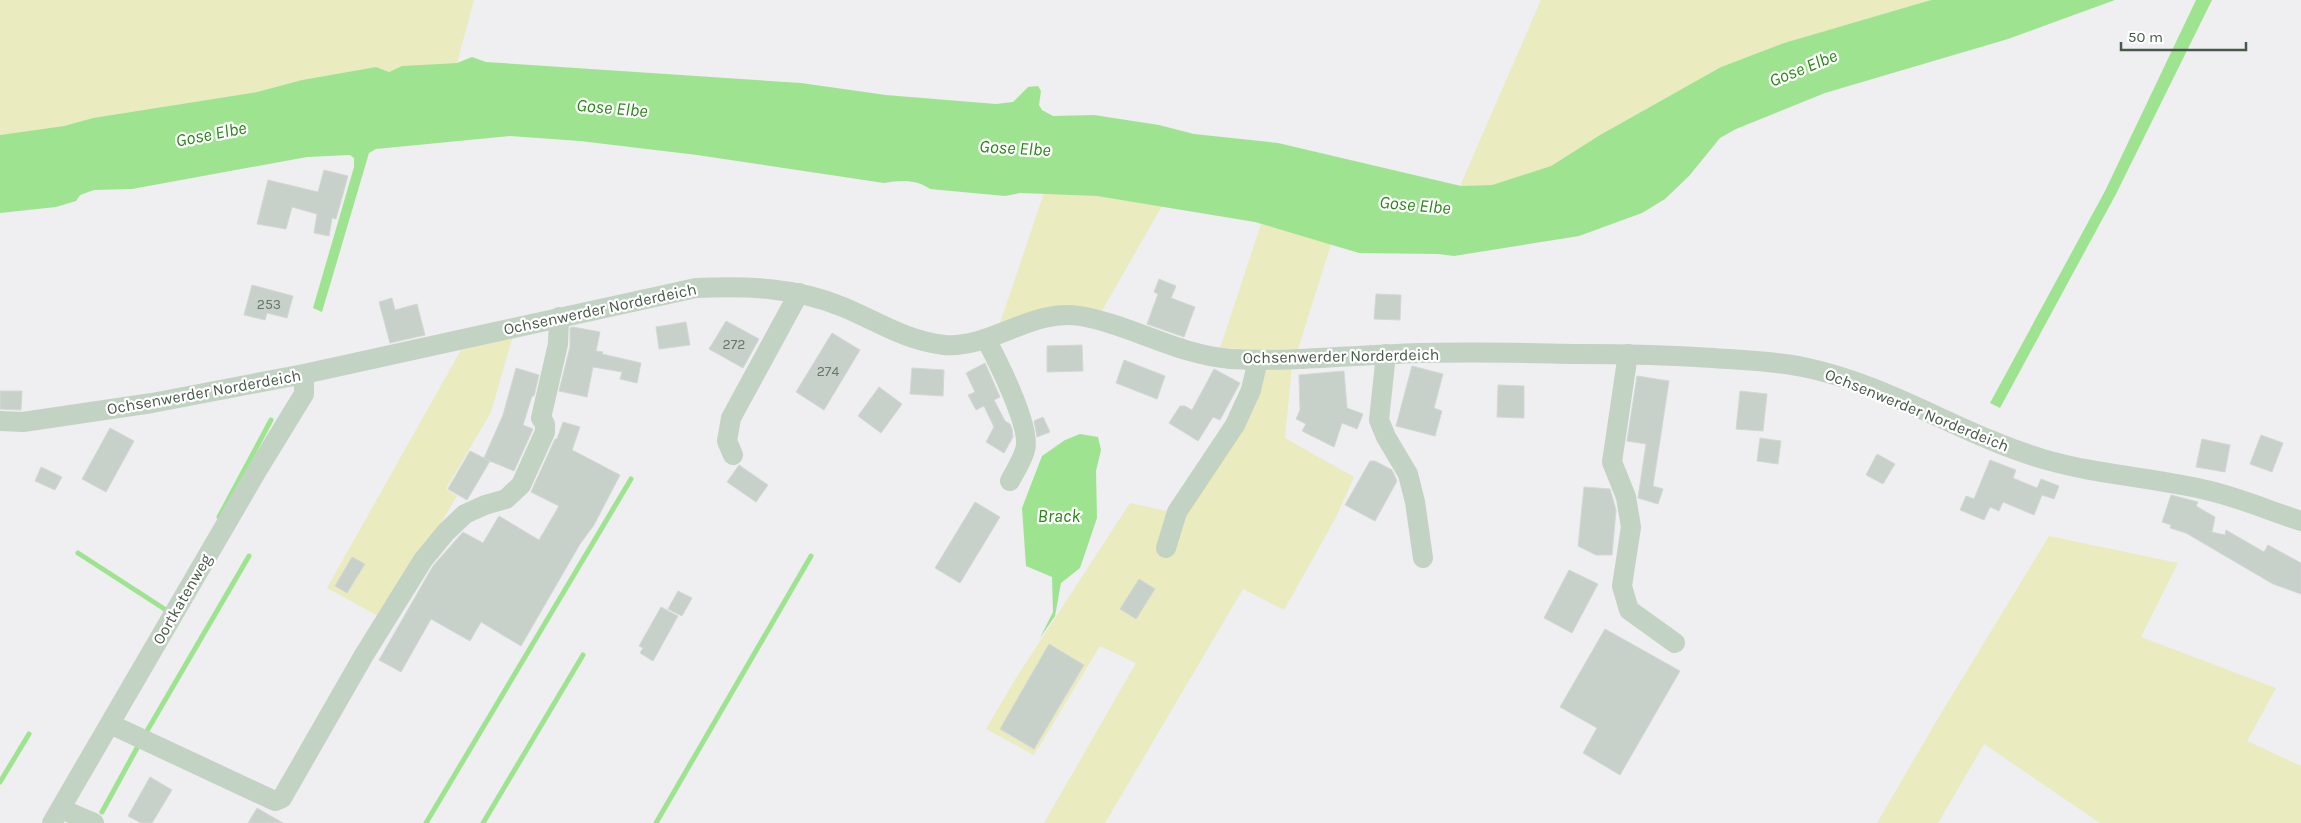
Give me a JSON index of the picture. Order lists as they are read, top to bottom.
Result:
{
  "streets": {
    "street": ["Ochsenwerder Norderdeich", "Oortkatenweg"]
  },
  "crossings": [
    ["Ochsenwerder Norderdeich", "Oortkatenweg"]
  ],
  "water": ["Gose Elbe", "Brack"],
  "house_numbers": ["253", "272", "274"],
  "scale_bar": "50 m"
}
